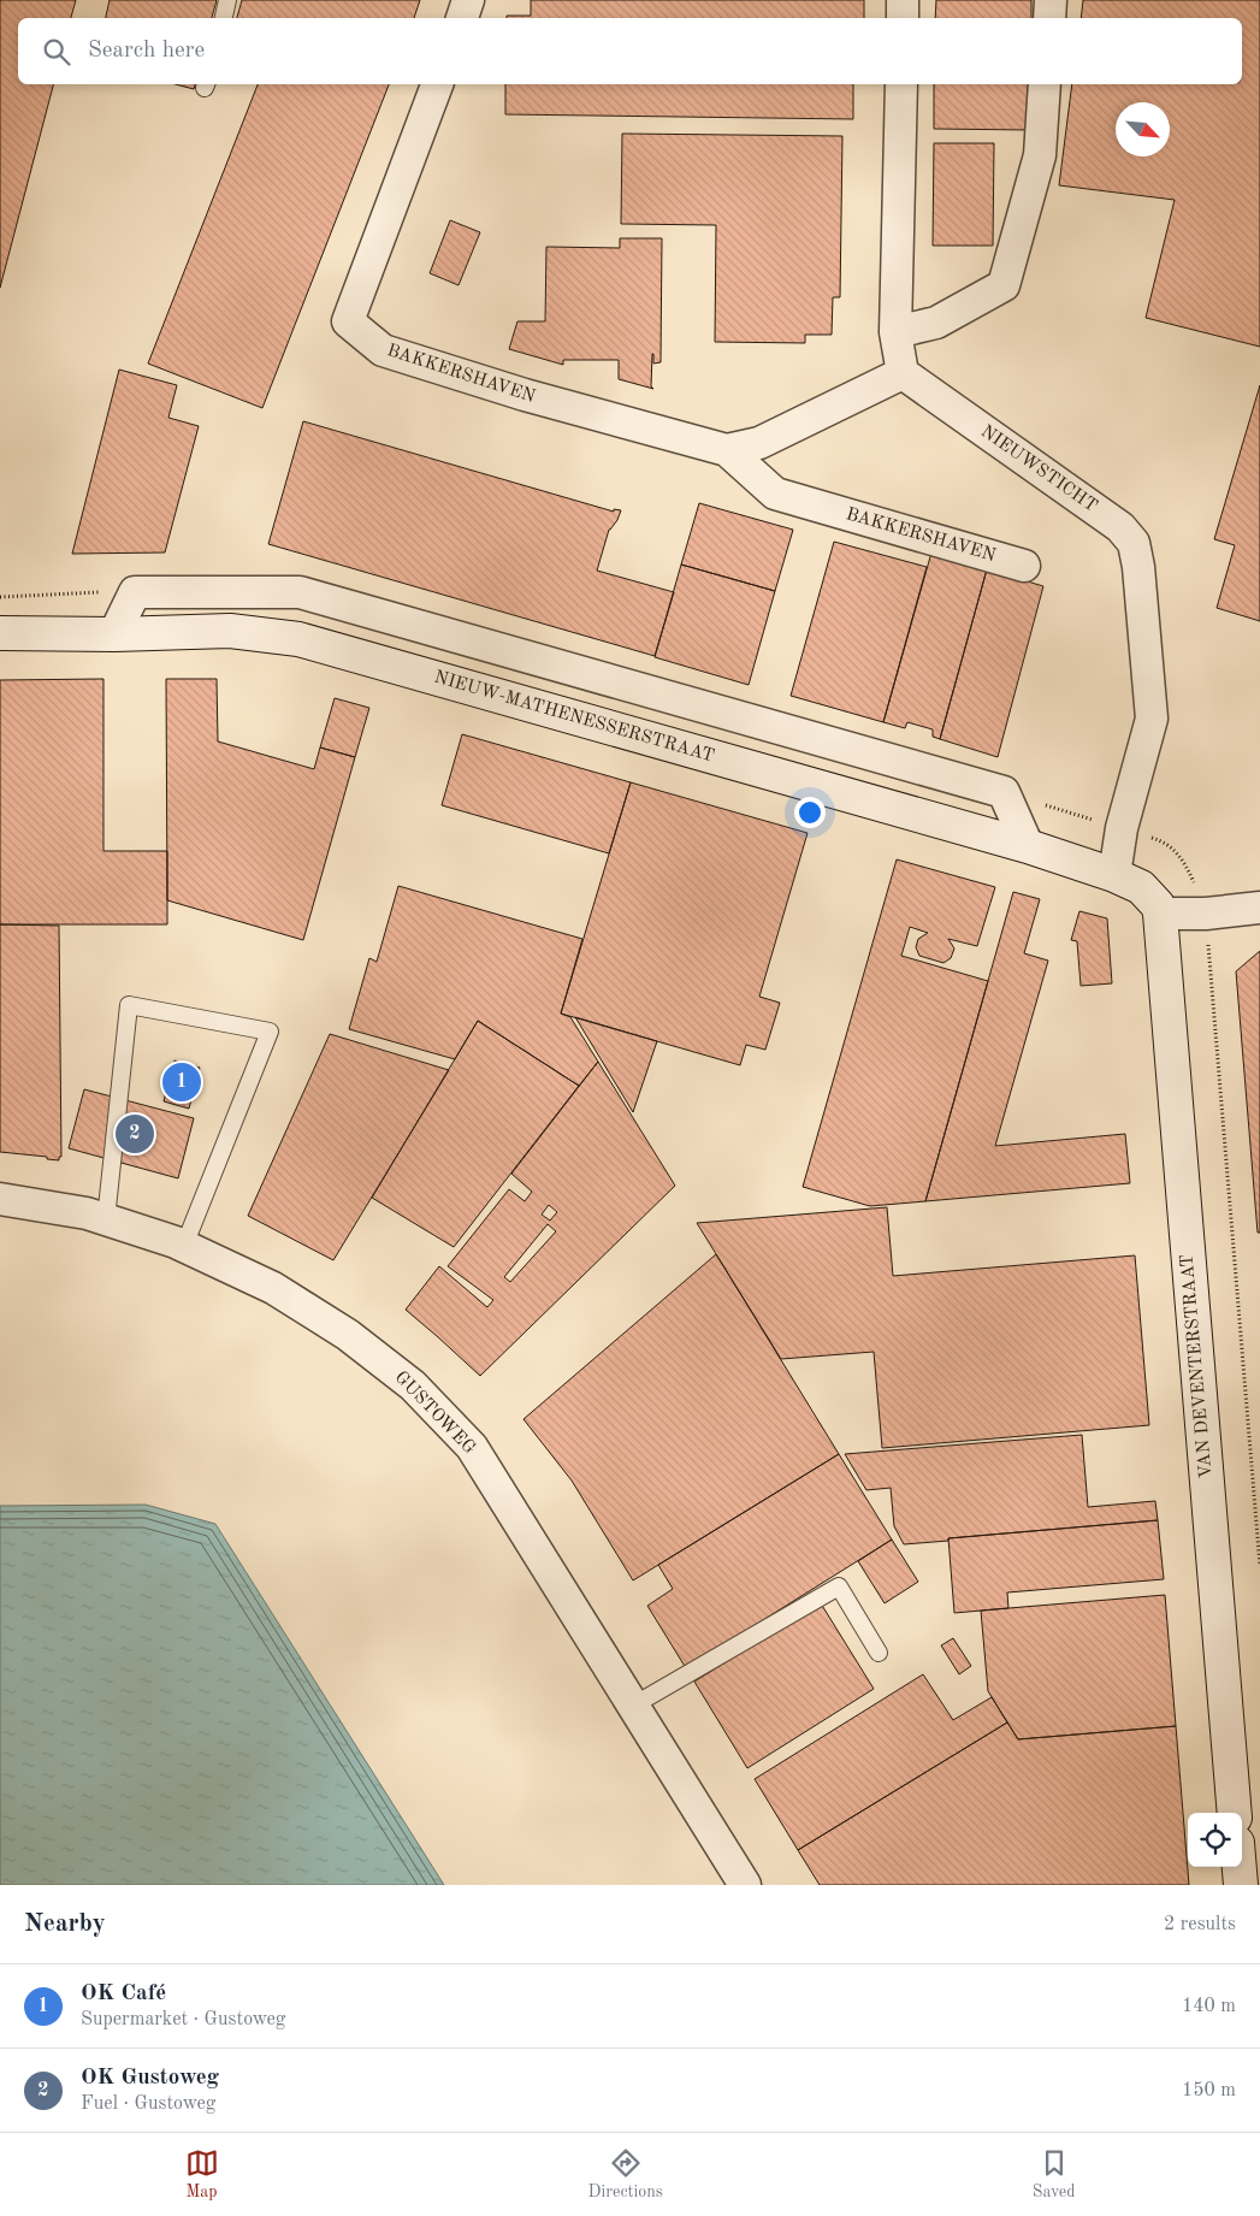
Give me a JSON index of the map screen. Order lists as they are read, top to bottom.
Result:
{
  "streets": {
    "street": [
      "BAKKERSHAVEN",
      "NIEUWSTICHT",
      "NIEUW-MATHENESSERSTRAAT",
      "VAN DEVENTERSTRAAT",
      "GUSTOWEG"
    ]
  },
  "crossings": [
    ["BAKKERSHAVEN", "NIEUWSTICHT"],
    ["NIEUWSTICHT", "NIEUW-MATHENESSERSTRAAT"],
    ["NIEUW-MATHENESSERSTRAAT", "VAN DEVENTERSTRAAT"]
  ],
  "north": "bottom right",
  "page": {
    "search": "Search here",
    "pins": ["1", "2"],
    "heading": ["Nearby", "2 results"],
    "list": [
      {
        "mark": "1",
        "name": "OK Café",
        "note": "Supermarket · Gustoweg",
        "value": "140 m"
      },
      {
        "mark": "2",
        "name": "OK Gustoweg",
        "note": "Fuel · Gustoweg",
        "value": "150 m"
      }
    ],
    "nav": ["Map", "Directions", "Saved"]
  }
}
